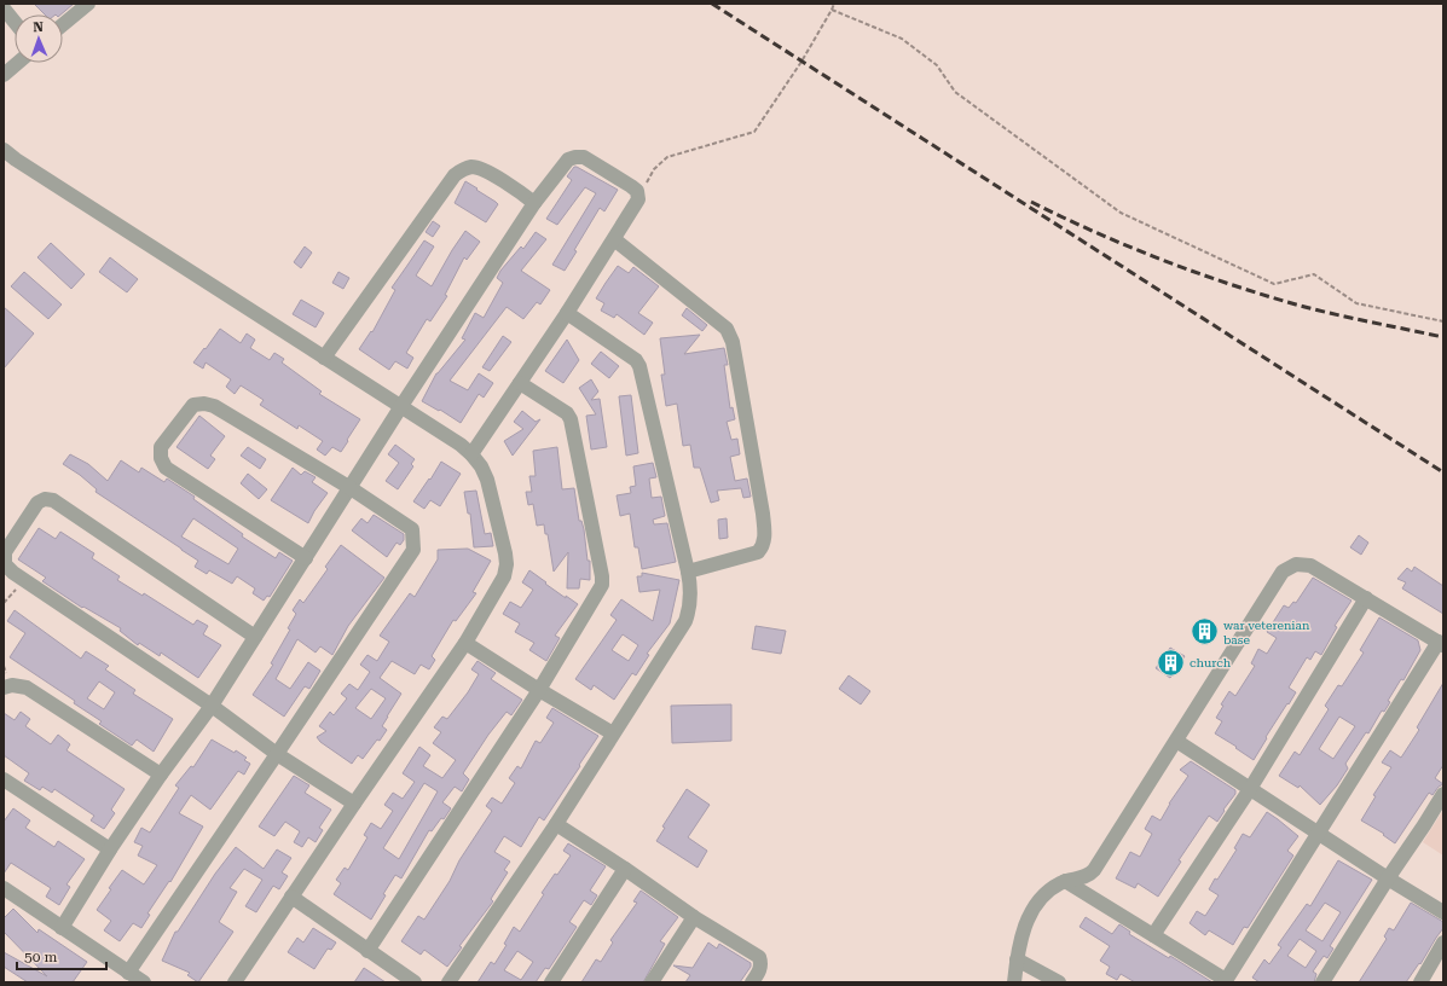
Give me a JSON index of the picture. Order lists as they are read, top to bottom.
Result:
{
  "places": {
    "building": ["war veterenian base", "church"]
  },
  "scale_bar": "50 m",
  "north": "top"
}
